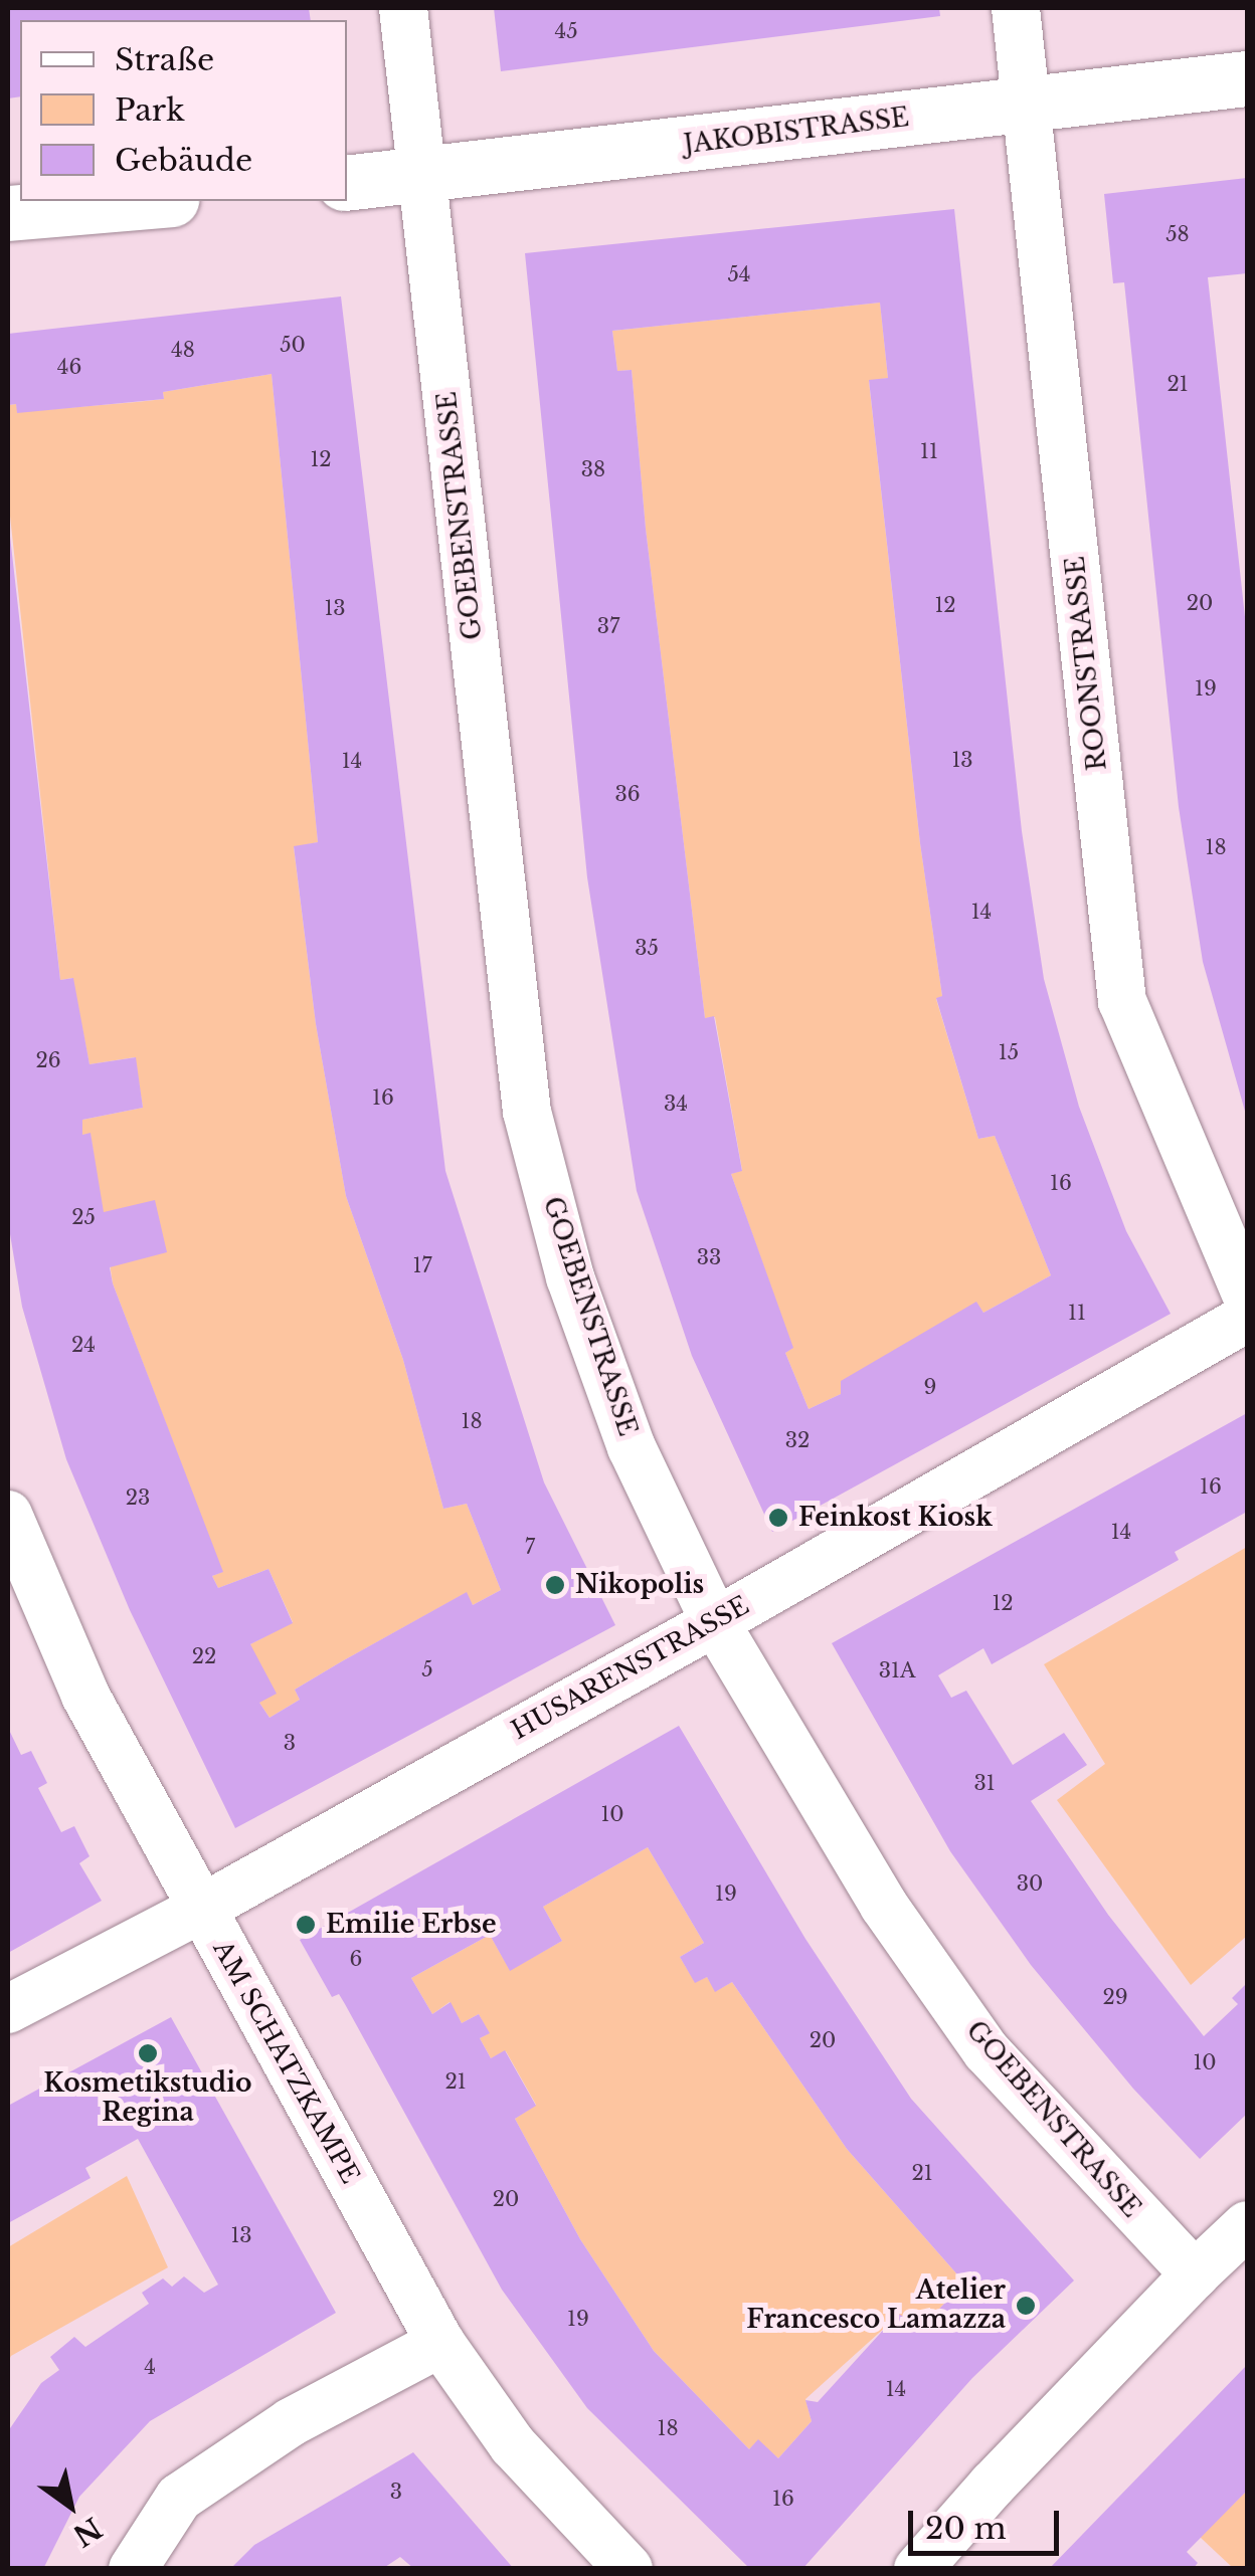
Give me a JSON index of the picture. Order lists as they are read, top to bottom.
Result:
{
  "streets": {
    "street": [
      "JAKOBISTRASSE",
      "GOEBENSTRASSE",
      "ROONSTRASSE",
      "HUSARENSTRASSE",
      "AM SCHATZKAMPE"
    ]
  },
  "crossings": [
    ["JAKOBISTRASSE", "GOEBENSTRASSE"],
    ["JAKOBISTRASSE", "ROONSTRASSE"],
    ["GOEBENSTRASSE", "HUSARENSTRASSE"],
    ["HUSARENSTRASSE", "AM SCHATZKAMPE"]
  ],
  "places": [
    "Feinkost Kiosk",
    "Nikopolis",
    "Emilie Erbse",
    "Kosmetikstudio Regina",
    "Atelier Francesco Lamazza"
  ],
  "house_numbers": [
    "45",
    "58",
    "54",
    "50",
    "48",
    "46",
    "21",
    "11",
    "12",
    "38",
    "20",
    "12",
    "13",
    "37",
    "19",
    "13",
    "14",
    "36",
    "18",
    "14",
    "35",
    "15",
    "26",
    "16",
    "34",
    "16",
    "25",
    "33",
    "17",
    "11",
    "24",
    "9",
    "18",
    "32",
    "16",
    "23",
    "14",
    "7",
    "12",
    "22",
    "5",
    "31A",
    "3",
    "31",
    "10",
    "30",
    "19",
    "6",
    "29",
    "20",
    "10",
    "21",
    "21",
    "20",
    "13",
    "19",
    "4",
    "14",
    "18",
    "3",
    "16"
  ],
  "legend": ["Straße", "Park", "Gebäude"],
  "scale_bar": "20 m",
  "north": "bottom right"
}
